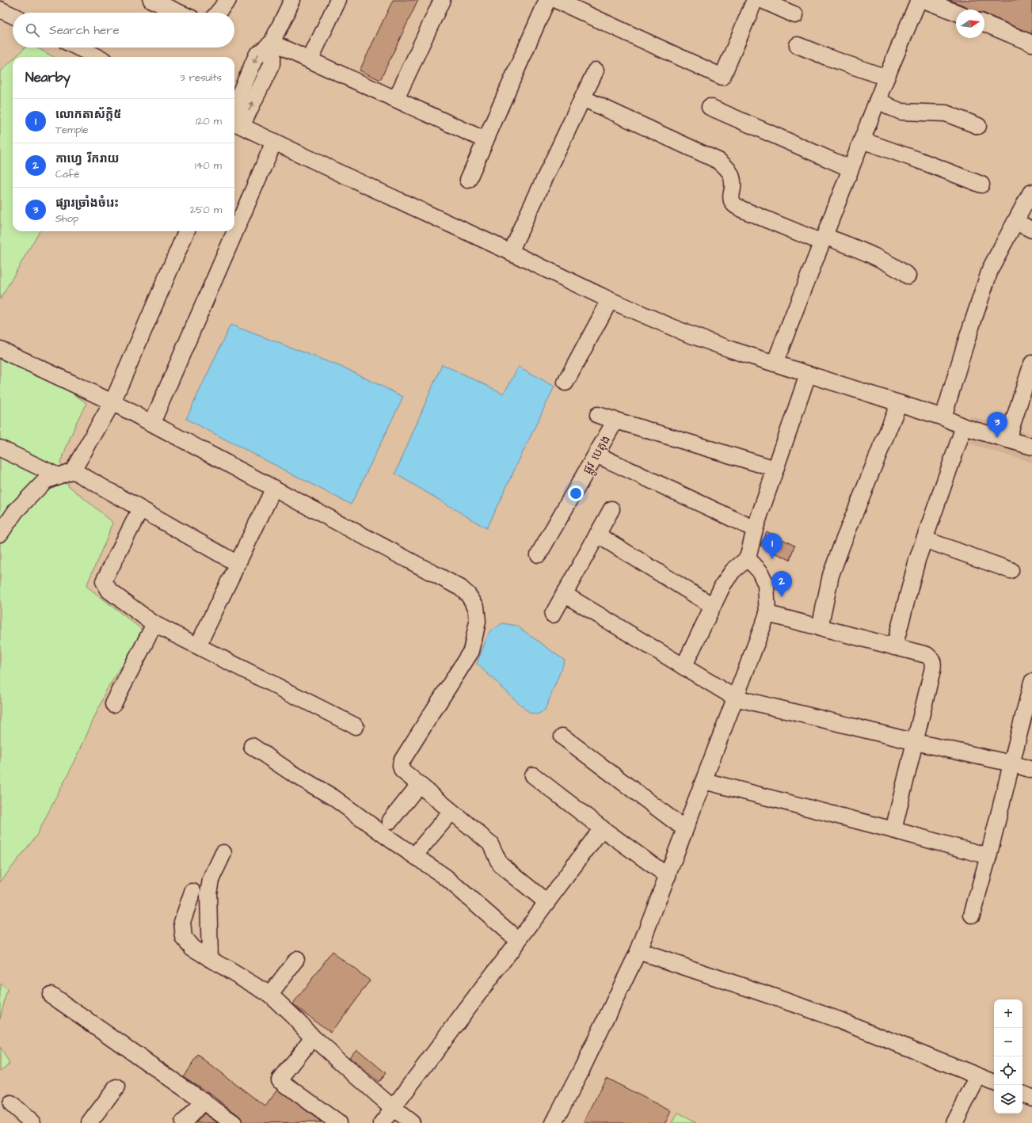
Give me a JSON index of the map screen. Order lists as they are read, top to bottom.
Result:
{
  "streets": {
    "street": ["ផ្លូវ បេតុង"]
  },
  "north": "right",
  "page": {
    "search": "Search here",
    "heading": ["Nearby", "3 results"],
    "list": [
      {
        "mark": "1",
        "name": "លោកតាស័ក្តិ៥",
        "note": "Temple",
        "value": "120 m"
      },
      {
        "mark": "2",
        "name": "កាហ្វេ រីករាយ",
        "note": "Café",
        "value": "140 m"
      },
      {
        "mark": "3",
        "name": "ផ្សារច្រាំងចំរេះ",
        "note": "Shop",
        "value": "250 m"
      }
    ],
    "pins": ["3", "1", "2"],
    "map_buttons": ["+", "−"]
  }
}
